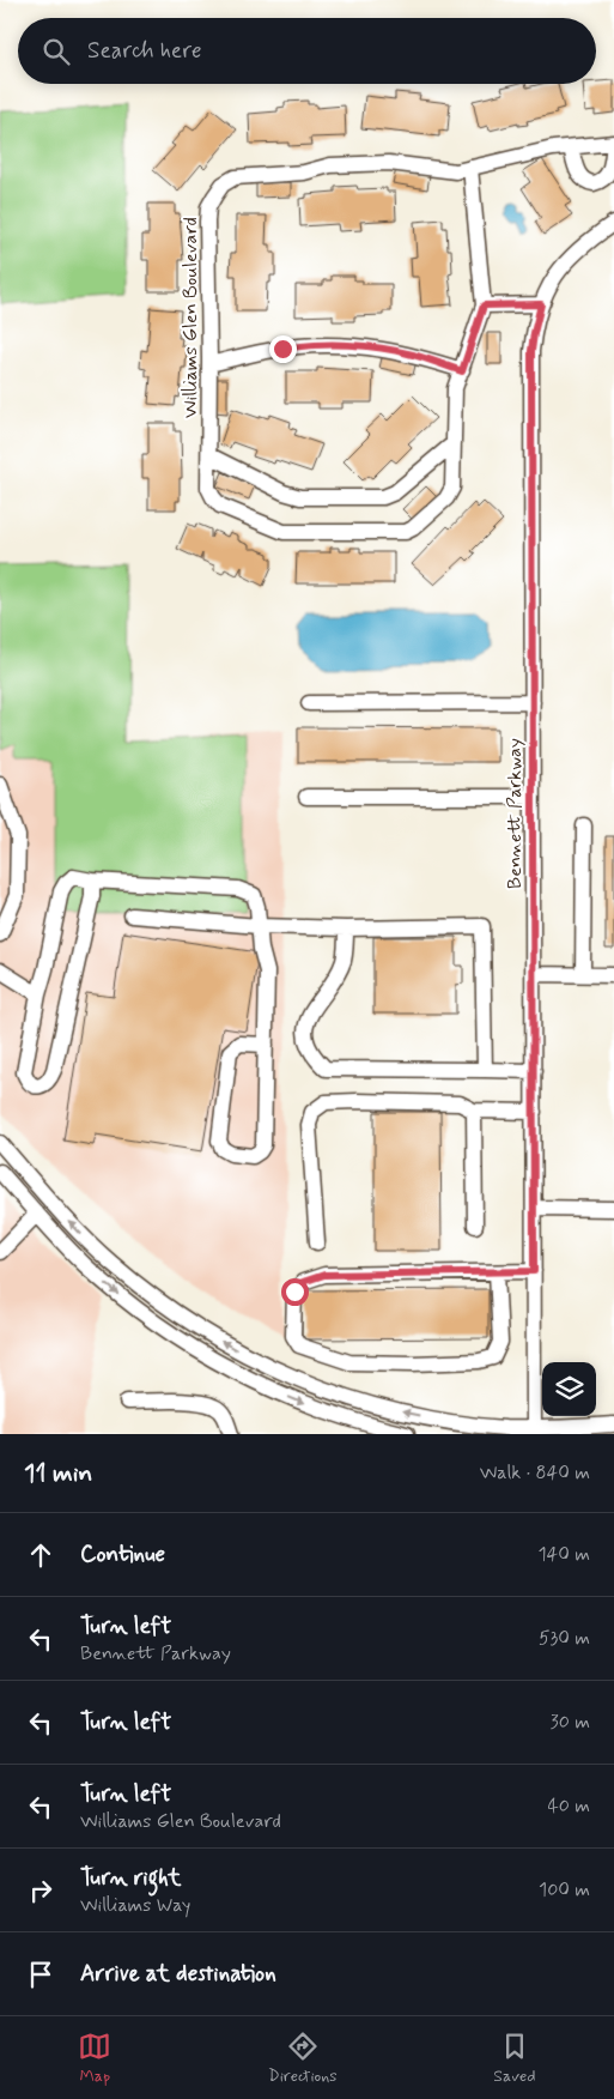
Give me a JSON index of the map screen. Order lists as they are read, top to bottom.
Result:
{
  "streets": {
    "street": ["Williams Glen Boulevard", "Bennett Parkway"]
  },
  "page": {
    "search": "Search here",
    "heading": ["11 min", "Walk · 840 m"],
    "list": [
      ["Continue", "140 m"],
      ["Turn left", "Bennett Parkway", "530 m"],
      ["Turn left", "30 m"],
      ["Turn left", "Williams Glen Boulevard", "40 m"],
      ["Turn right", "Williams Way", "100 m"],
      "Arrive at destination"
    ],
    "nav": ["Map", "Directions", "Saved"]
  }
}
